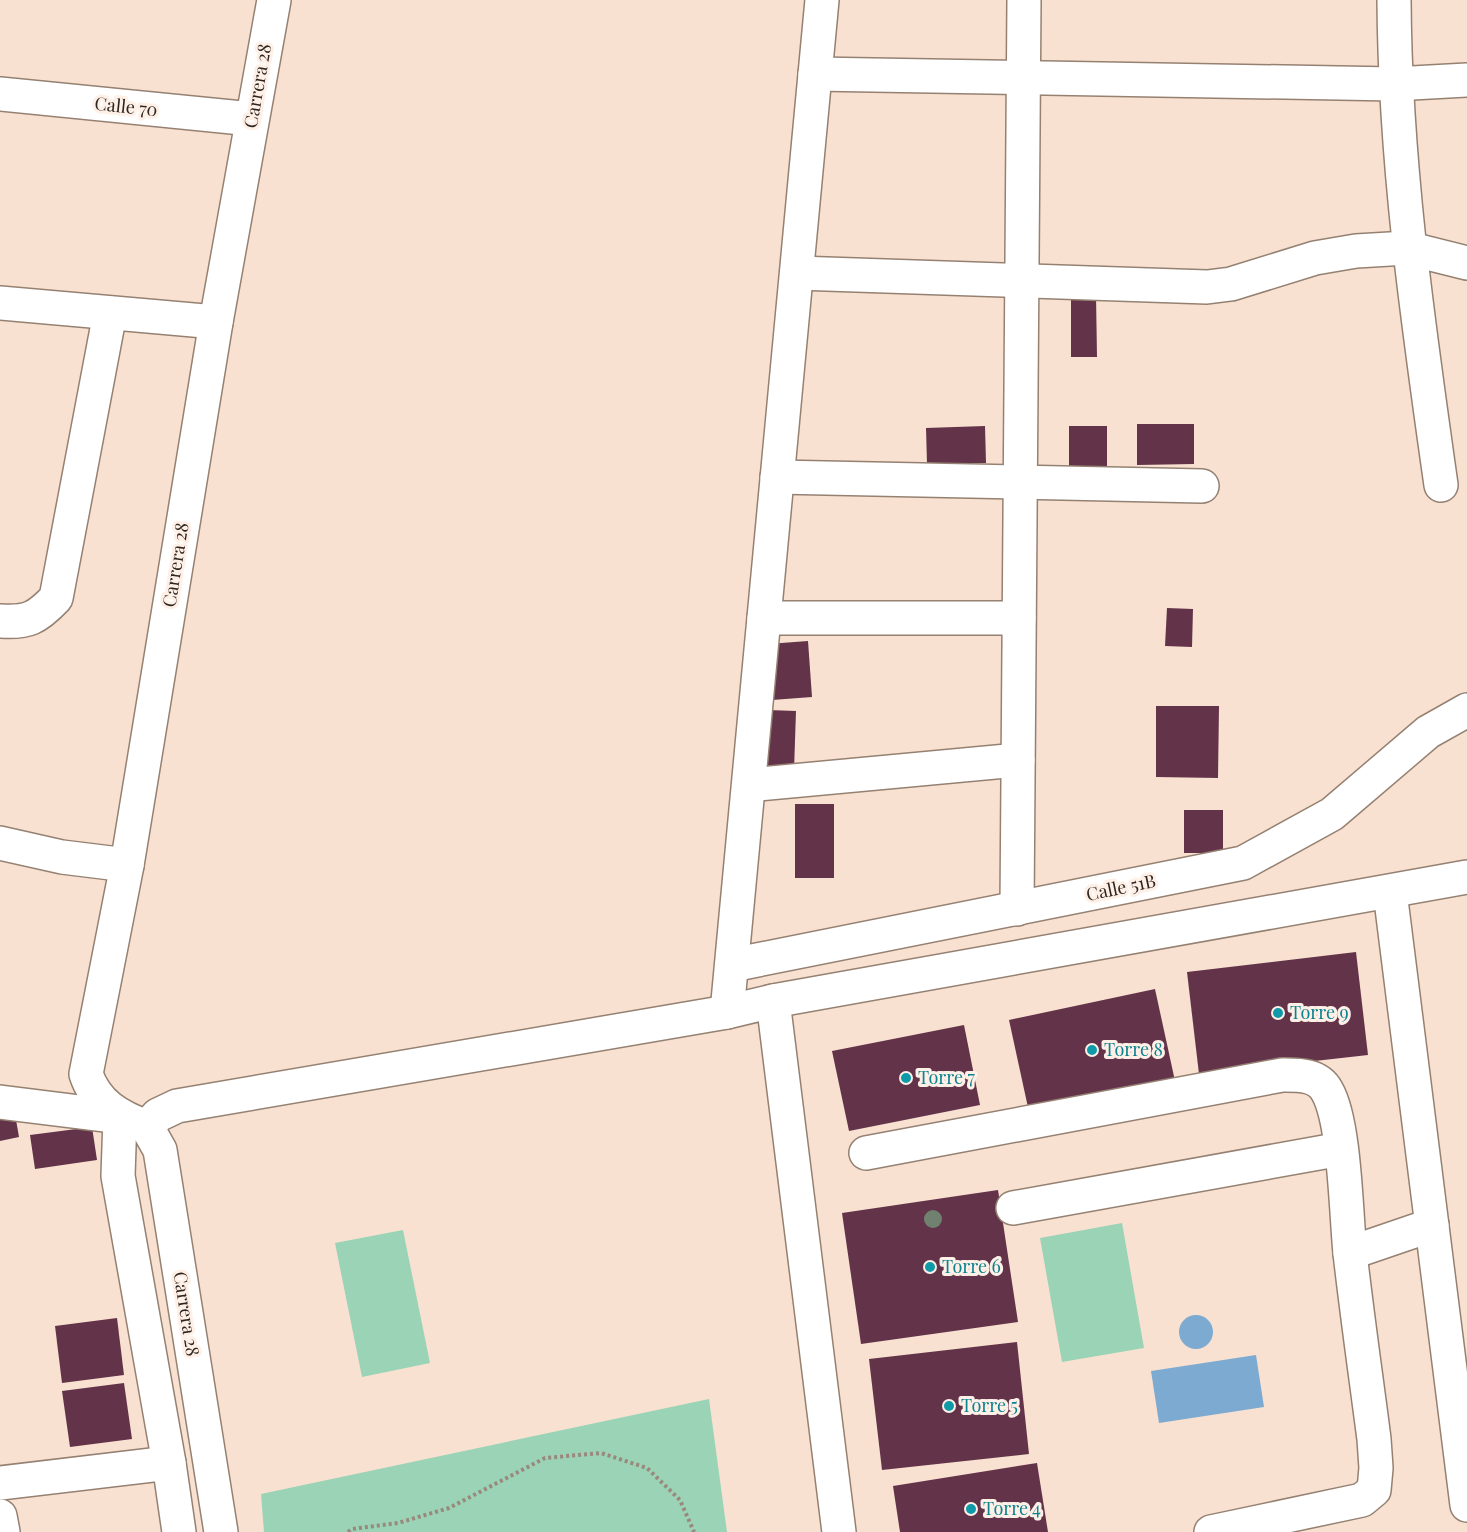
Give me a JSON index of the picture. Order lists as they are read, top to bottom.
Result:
{
  "streets": {
    "street": ["Carrera 28", "Calle 70", "Calle 51B"]
  },
  "crossings": [
    ["Carrera 28", "Calle 70"]
  ],
  "places": [
    "Torre 9",
    "Torre 8",
    "Torre 7",
    "Torre 6",
    "Torre 5",
    "Torre 4"
  ]
}
